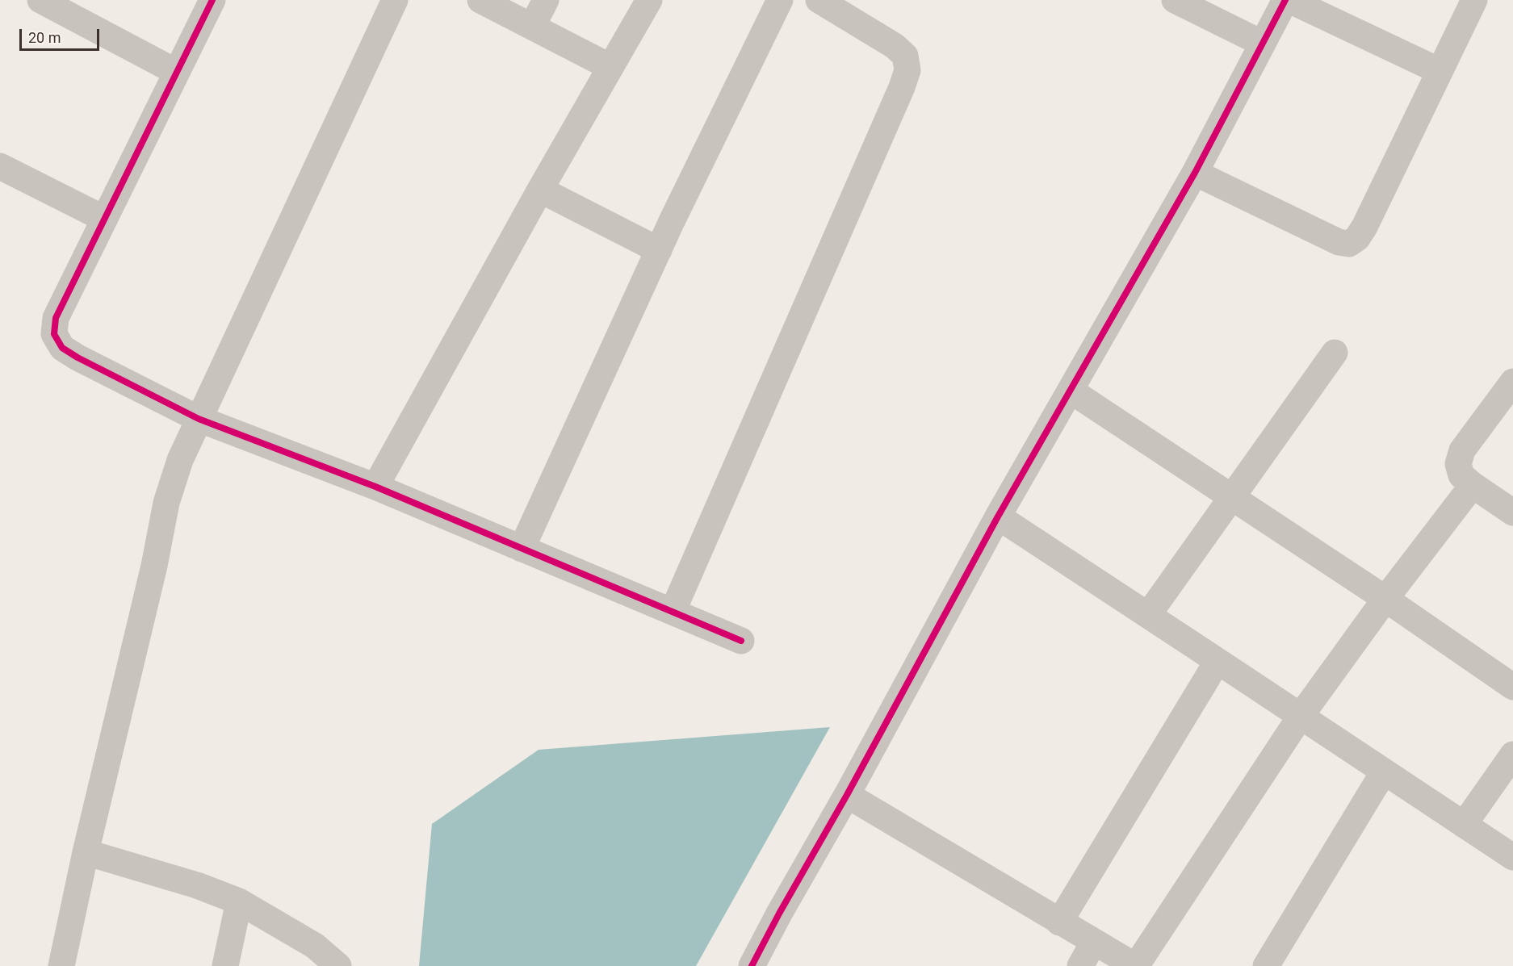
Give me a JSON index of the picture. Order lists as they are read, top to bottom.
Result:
{
  "scale_bar": "20 m"
}
